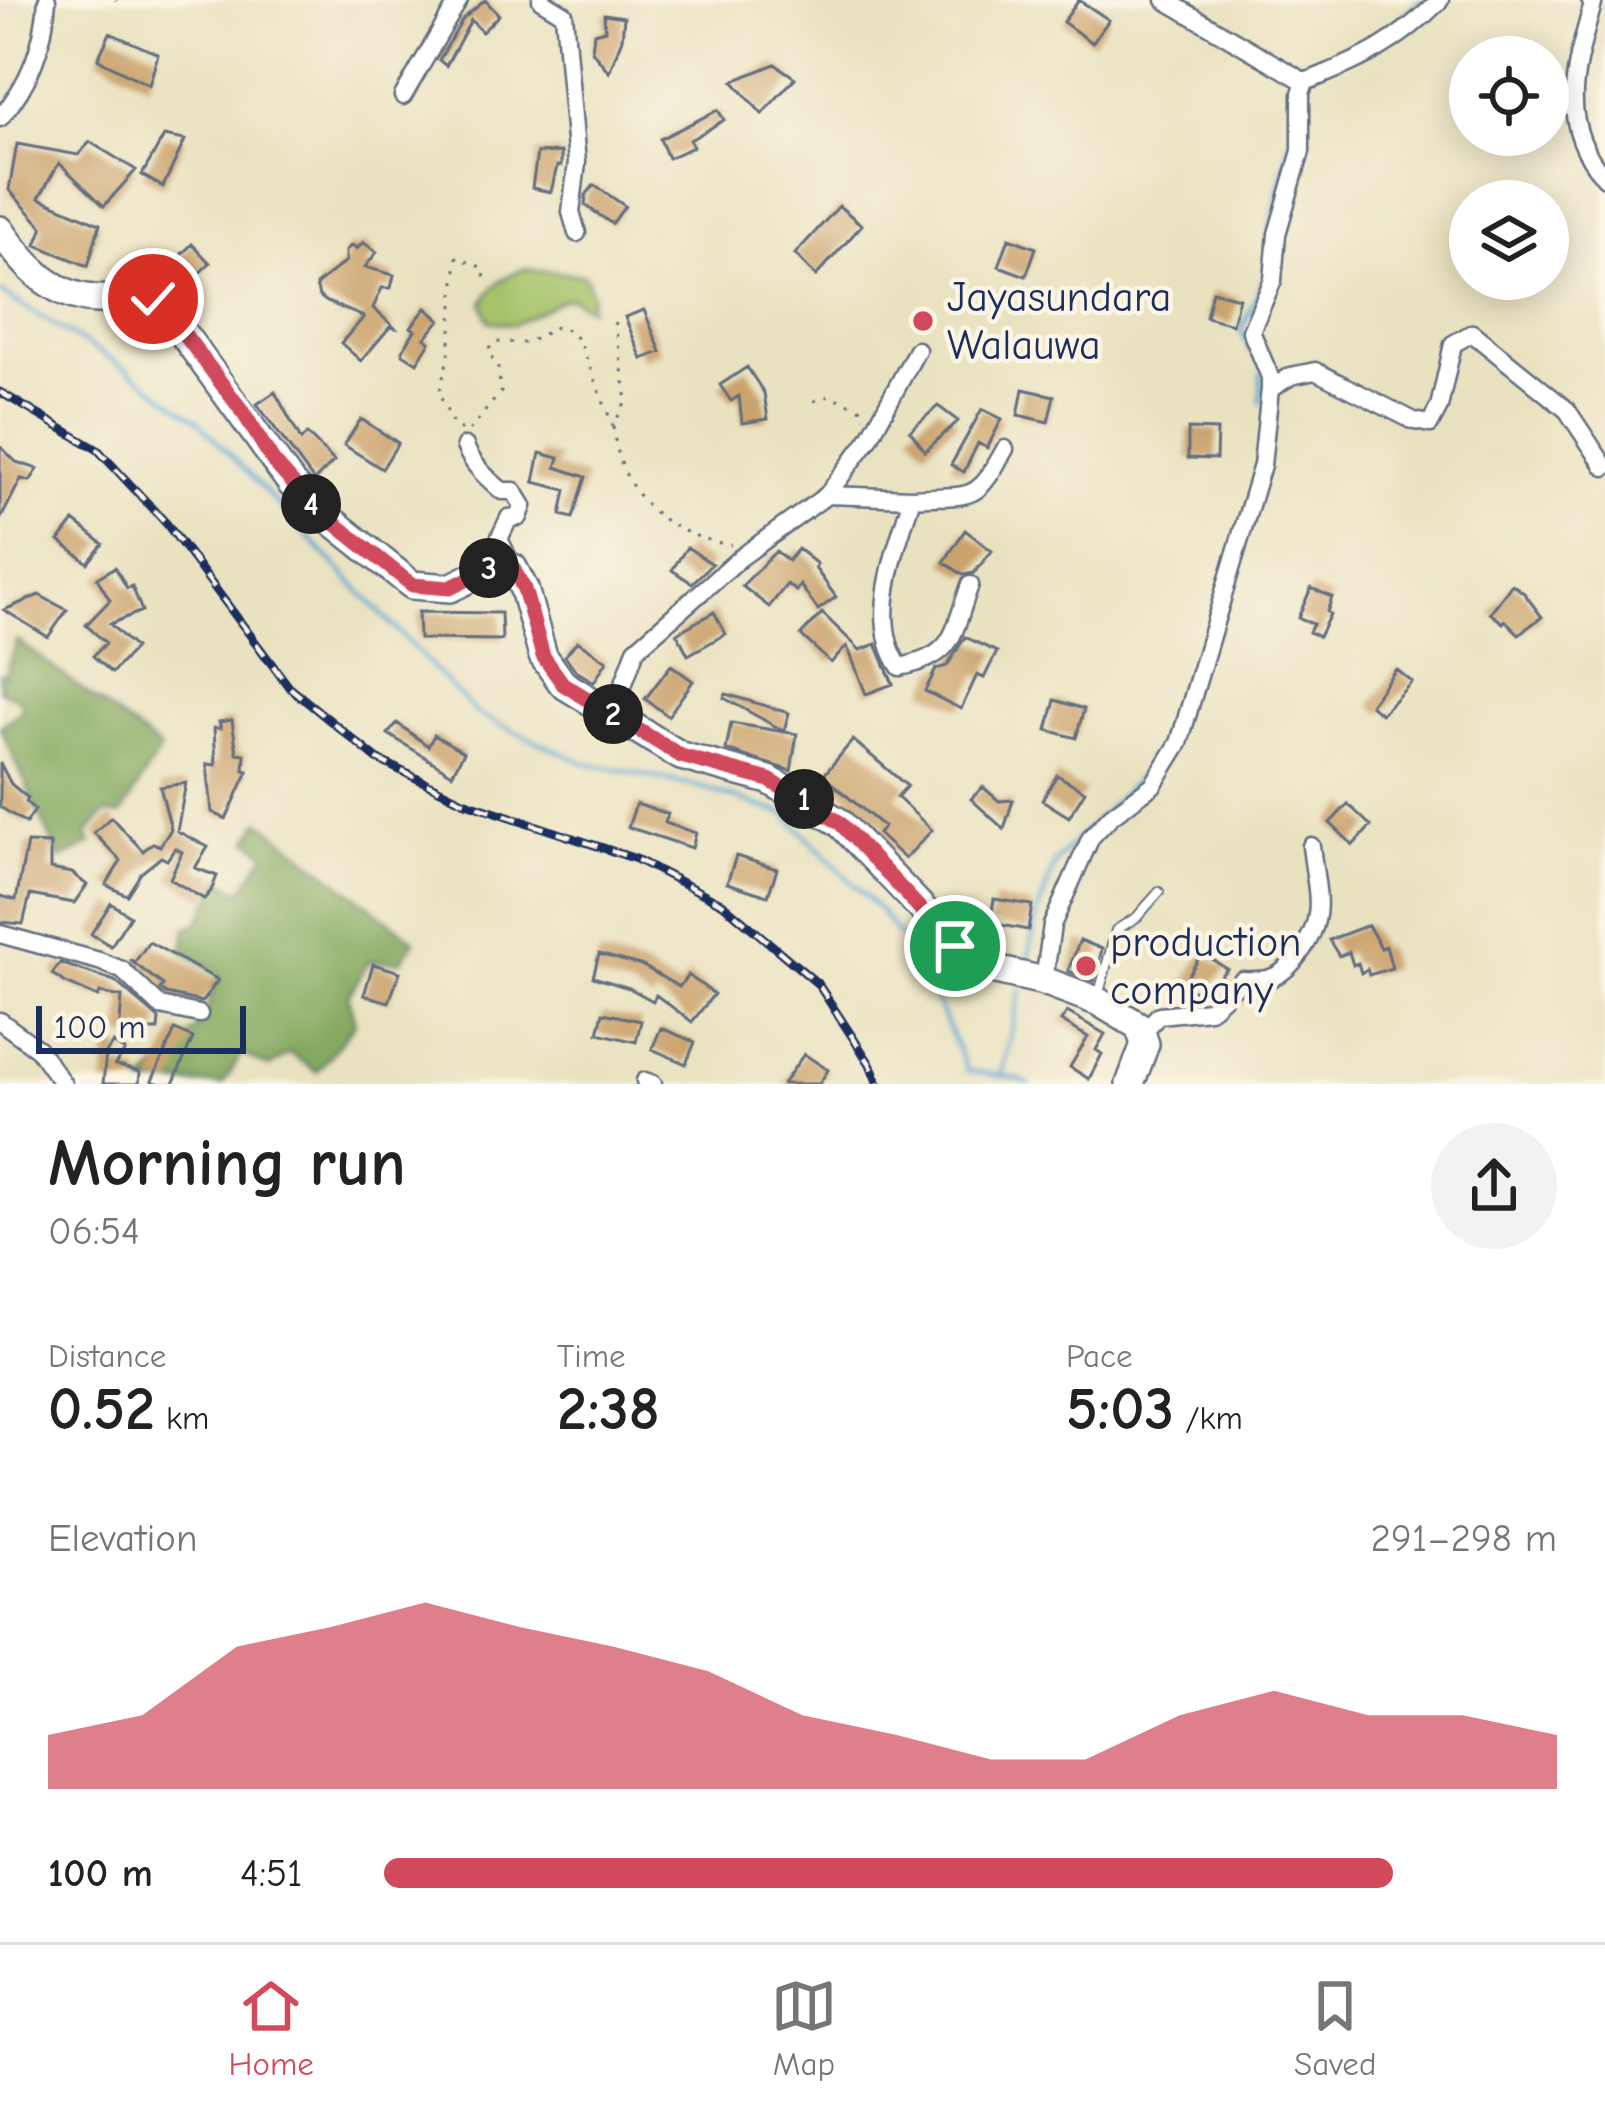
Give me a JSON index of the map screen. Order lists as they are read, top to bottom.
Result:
{
  "places": ["Jayasundara Walauwa", "production company"],
  "scale_bar": "100 m",
  "page": {
    "pins": [
      "4",
      "3",
      "2",
      "1"
    ],
    "scale": "100 m",
    "heading": ["Morning run", "06:54"],
    "stats": [
      ["Distance", "0.52 km"],
      ["Time", "2:38"],
      ["Pace", "5:03 /km"]
    ],
    "chart": ["Elevation", "291–298 m"],
    "list": [
      {
        "name": "100 m",
        "note": "4:51"
      }
    ],
    "tabs": ["Home", "Map", "Saved"]
  }
}
